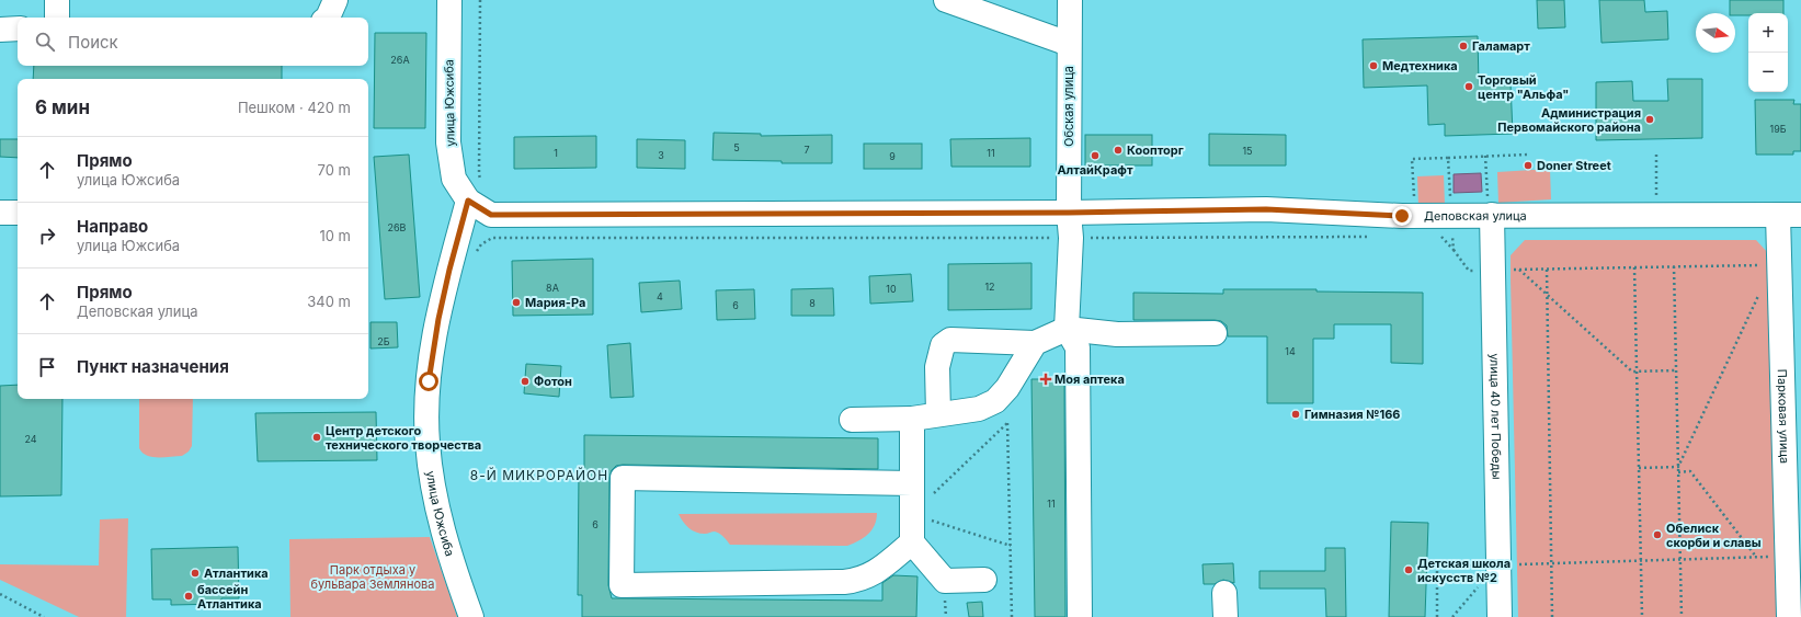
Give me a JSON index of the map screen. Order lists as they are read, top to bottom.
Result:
{
  "streets": {
    "street": [
      "улица Южсиба",
      "Обская улица",
      "Деповская улица",
      "улица 40 лет Победы",
      "Парковая улица"
    ]
  },
  "crossings": [
    ["улица Южсиба", "Деповская улица"],
    ["Обская улица", "Деповская улица"],
    ["Деповская улица", "улица 40 лет Победы"],
    ["Деповская улица", "Парковая улица"]
  ],
  "districts": ["8-Й МИКРОРАЙОН"],
  "parks": ["Парк отдыха у бульвара Землянова"],
  "places": {
    "other": [
      "Галамарт",
      "Медтехника",
      "Торговый центр \"Альфа\"",
      "Администрация Первомайского района",
      "Коопторг",
      "АлтайКрафт",
      "Doner Street",
      "Мария-Ра",
      "Фотон",
      "Гимназия №166",
      "Центр детского технического творчества",
      "Обелиск скорби и славы",
      "Детская школа искусств №2",
      "Атлантика",
      "бассейн Атлантика"
    ],
    "health": ["Моя аптека"]
  },
  "house_numbers": [
    "26А",
    "19Б",
    "5",
    "7",
    "15",
    "1",
    "11",
    "3",
    "9",
    "26В",
    "12",
    "8А",
    "10",
    "4",
    "8",
    "6",
    "2Б",
    "14",
    "24",
    "11",
    "6"
  ],
  "north": "right",
  "page": {
    "map_buttons": ["+", "−"],
    "search": "Поиск",
    "heading": ["6 мин", "Пешком · 420 m"],
    "list": [
      ["Прямо", "улица Южсиба", "70 m"],
      ["Направо", "улица Южсиба", "10 m"],
      ["Прямо", "Деповская улица", "340 m"],
      "Пункт назначения"
    ]
  }
}
